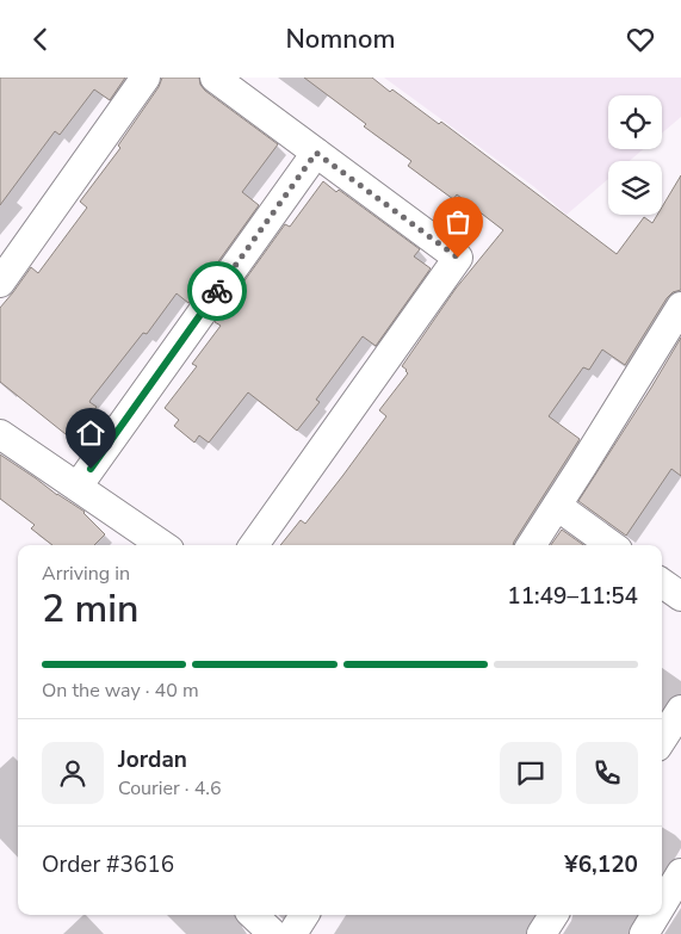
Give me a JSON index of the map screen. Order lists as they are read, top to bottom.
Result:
{
  "page": {
    "header": "Nomnom",
    "heading": ["2 min", "Arriving in", "11:49–11:54"],
    "panel": [
      "Jordan",
      "Courier · 4.6",
      "Order #3616",
      "¥6,120"
    ],
    "bar": "On the way · 40 m"
  }
}
